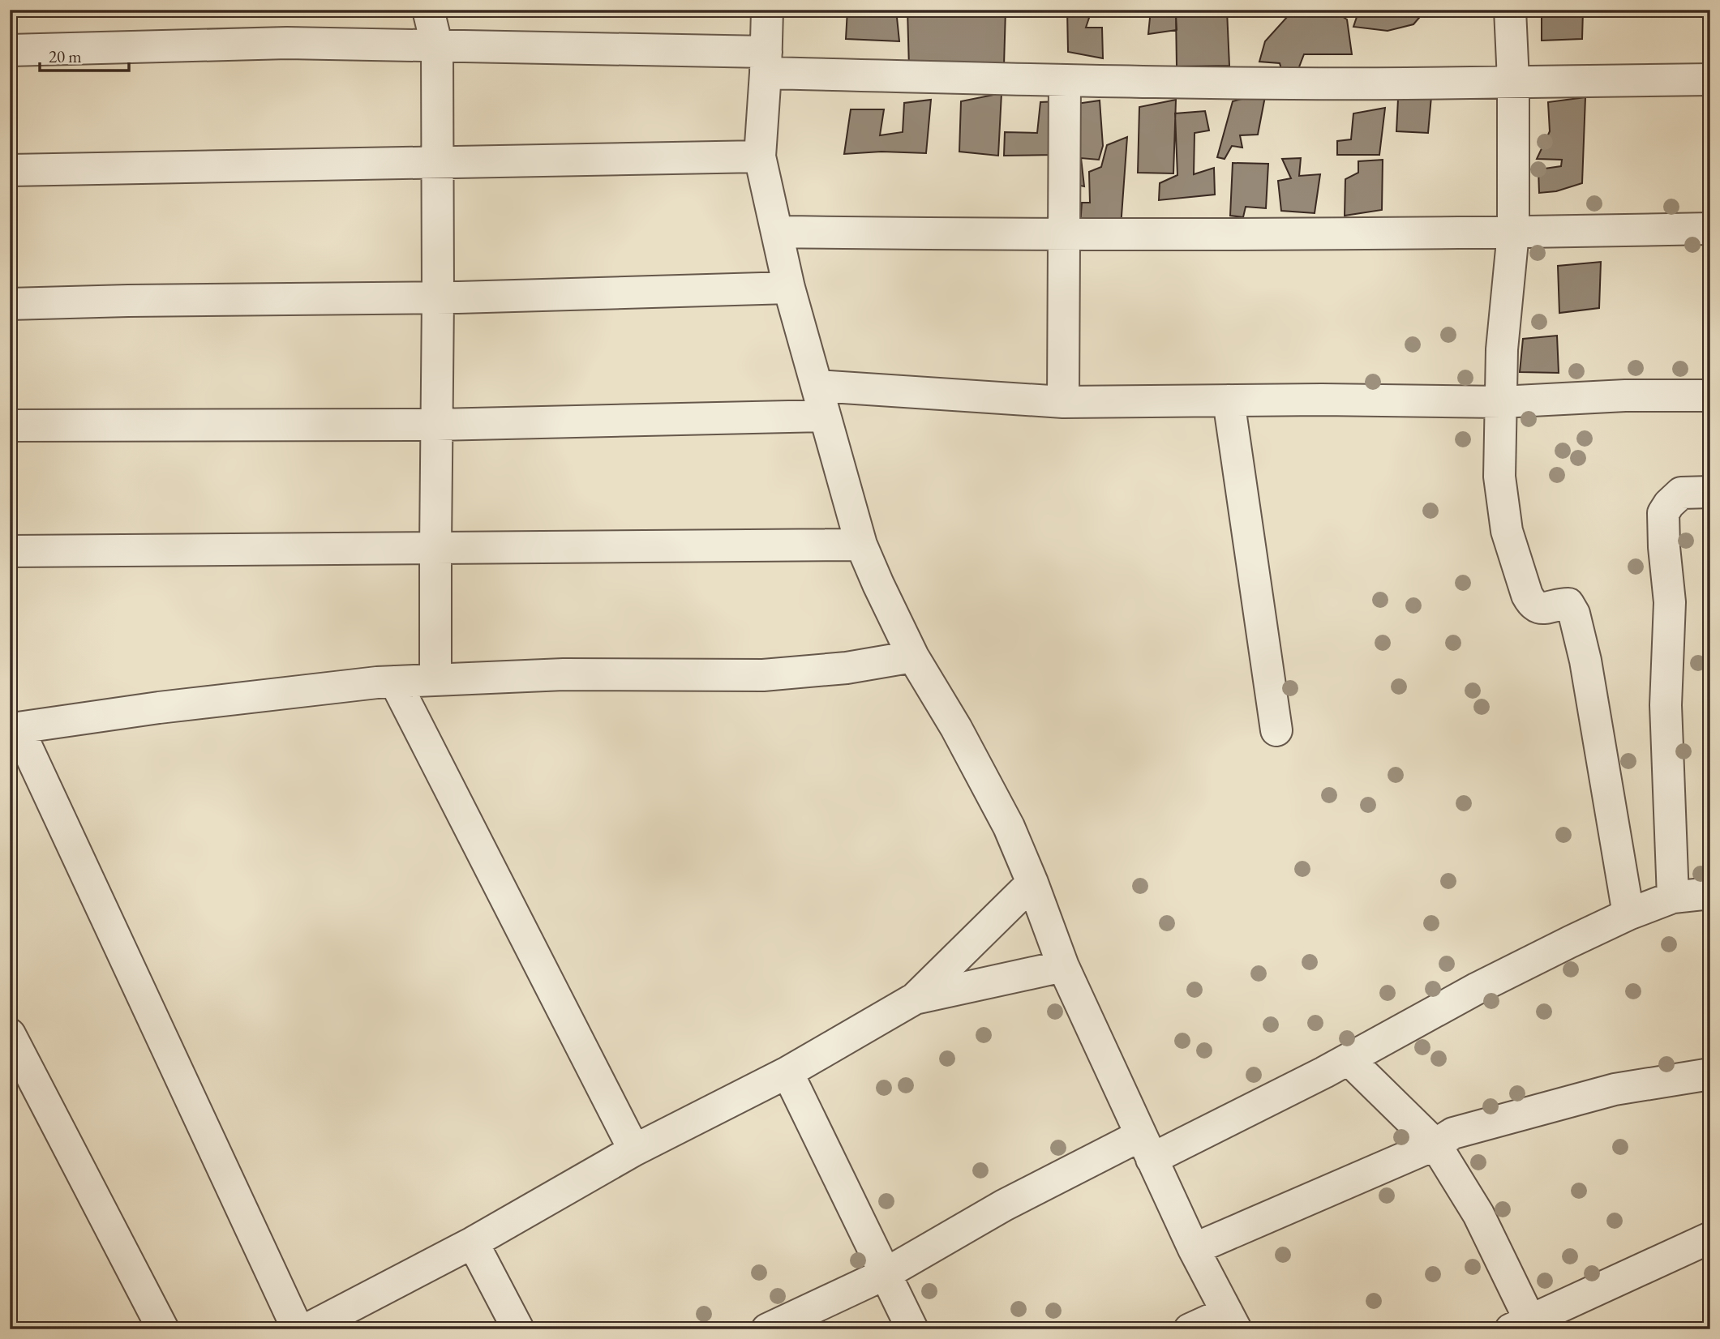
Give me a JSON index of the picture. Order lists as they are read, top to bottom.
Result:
{
  "scale_bar": "20 m"
}
